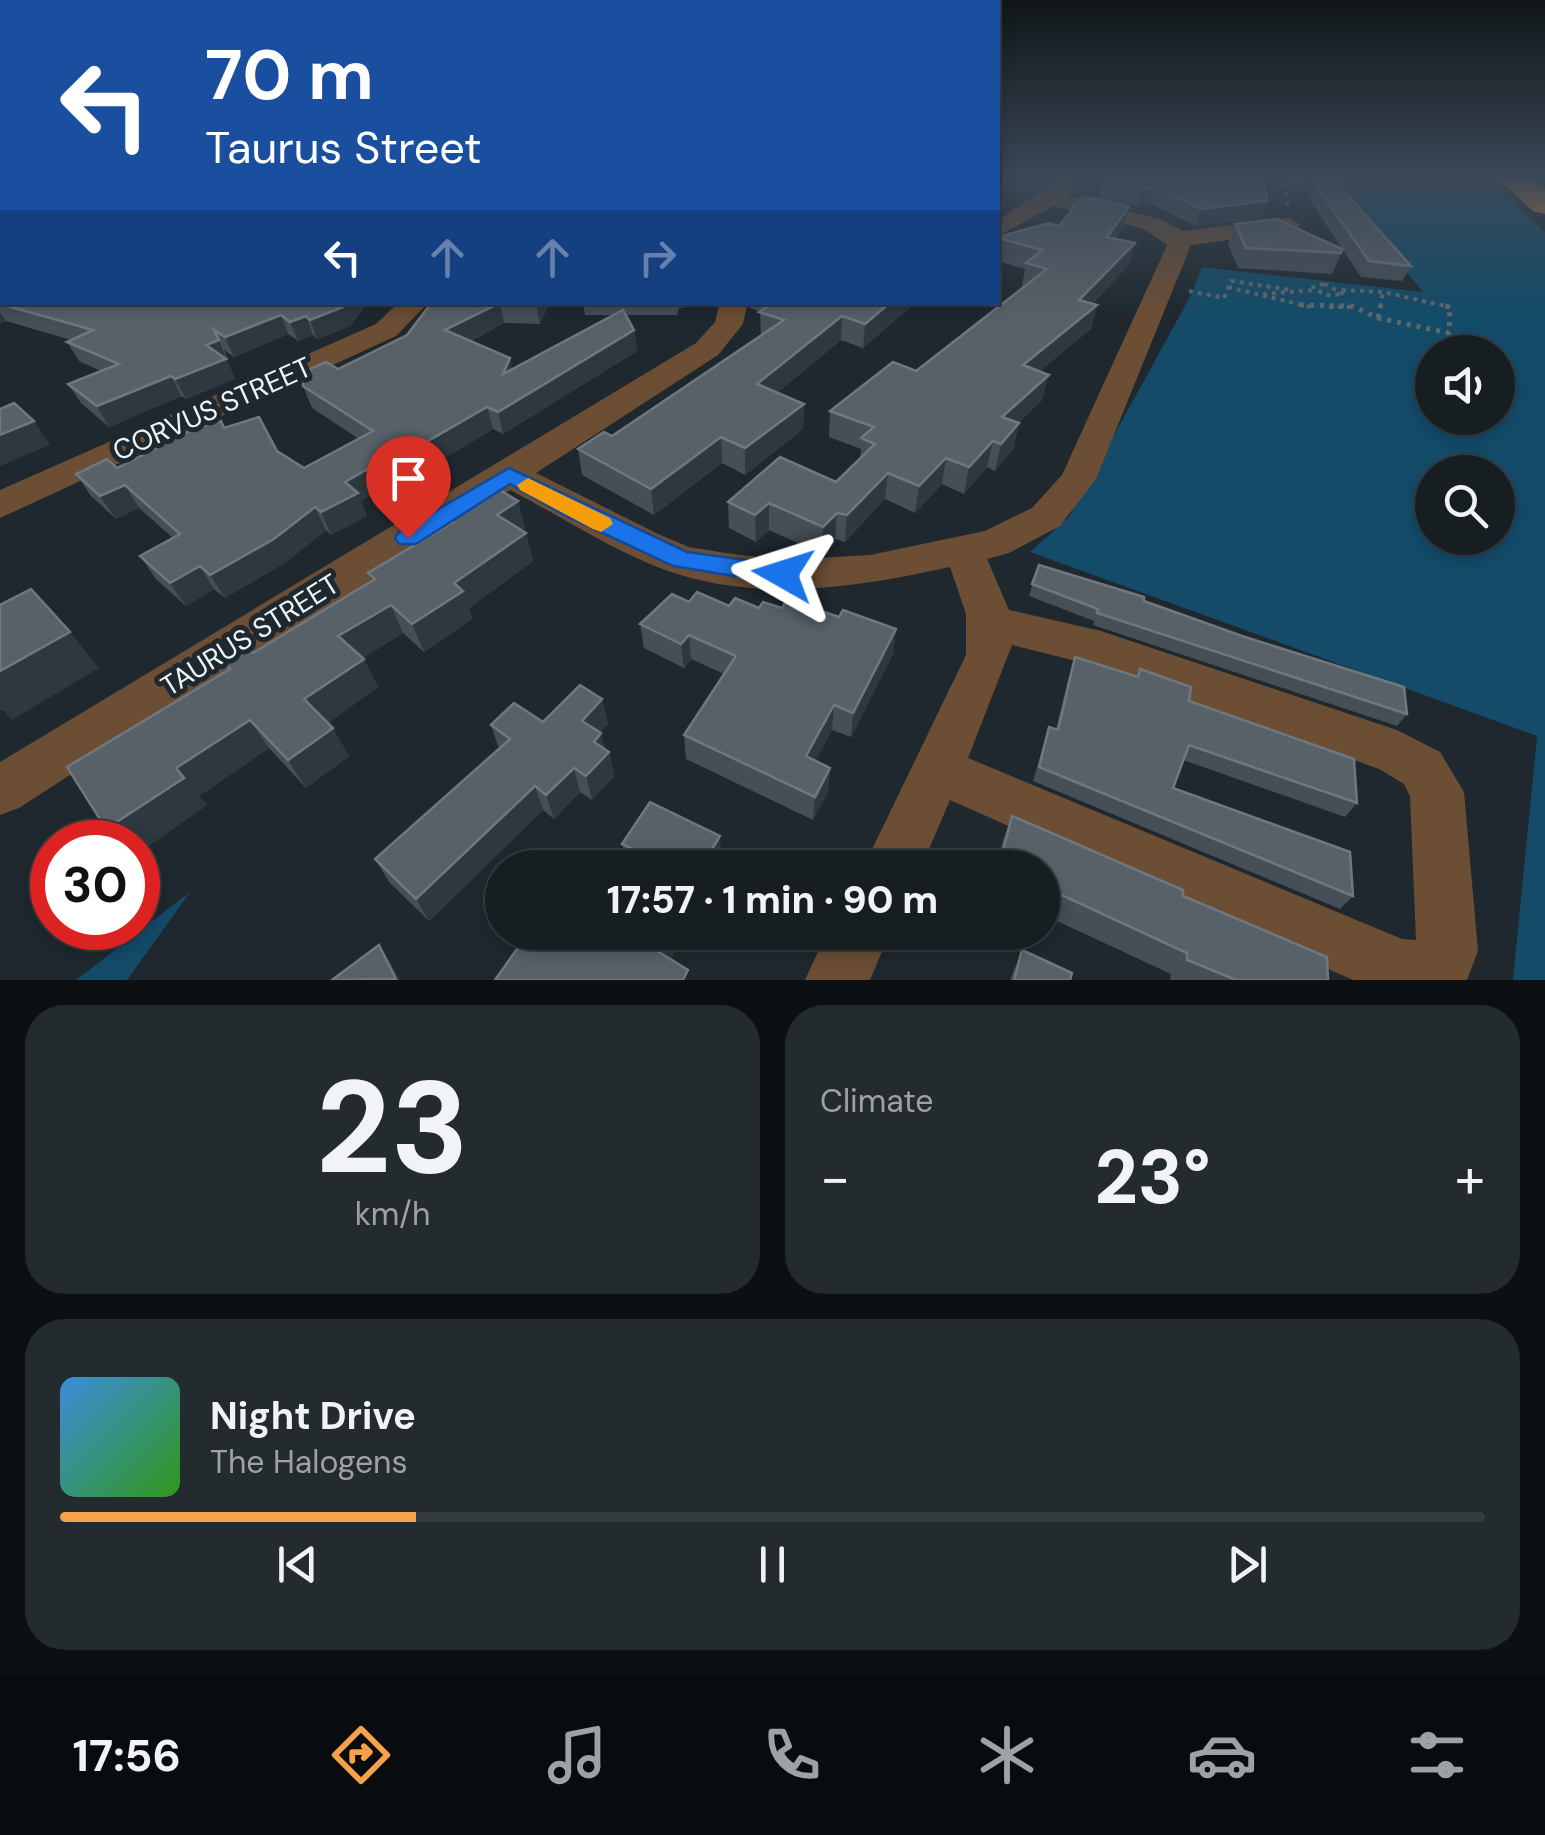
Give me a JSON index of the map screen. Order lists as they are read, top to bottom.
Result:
{
  "streets": {
    "street": ["CORVUS STREET", "TAURUS STREET"]
  },
  "page": {
    "turn": ["70 m", "Taurus Street"],
    "limit": "30",
    "trip": "17:57 · 1 min · 90 m",
    "tile": [
      ["23", "km/h"],
      "Climate"
    ],
    "heat": ["−", "23°", "+"],
    "song": ["Night Drive", "The Halogens"],
    "tabs": "17:56"
  }
}
